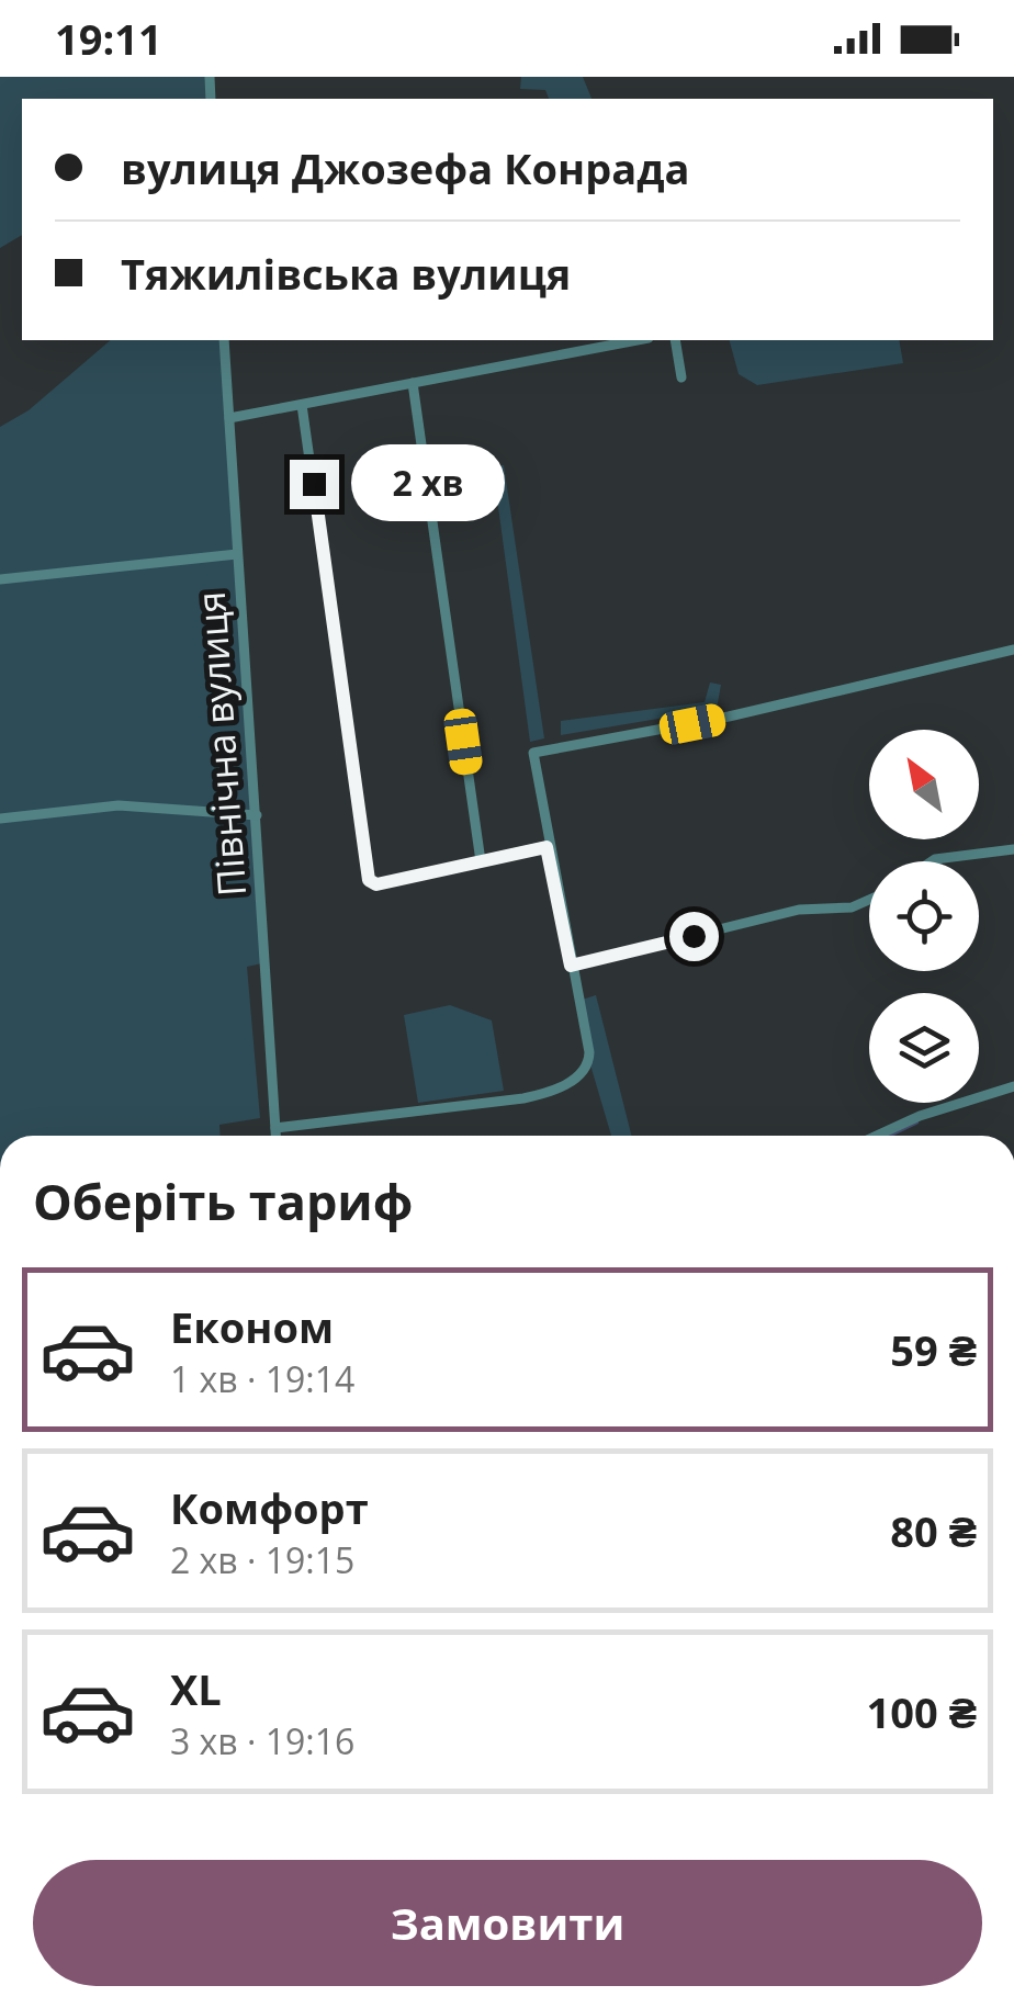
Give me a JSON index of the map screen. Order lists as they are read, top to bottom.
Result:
{
  "streets": {
    "street": ["Північна вулиця"]
  },
  "north": "top left",
  "page": {
    "status": "19:11",
    "banner": ["вулиця Джозефа Конрада", "Тяжилівська вулиця"],
    "bubble": "2 хв",
    "heading": "Оберіть тариф",
    "list": [
      {
        "name": "Економ",
        "note": "1 хв · 19:14",
        "value": "59 ₴"
      },
      {
        "name": "Комфорт",
        "note": "2 хв · 19:15",
        "value": "80 ₴"
      },
      {
        "name": "XL",
        "note": "3 хв · 19:16",
        "value": "100 ₴"
      }
    ],
    "buttons": "Замовити"
  }
}
